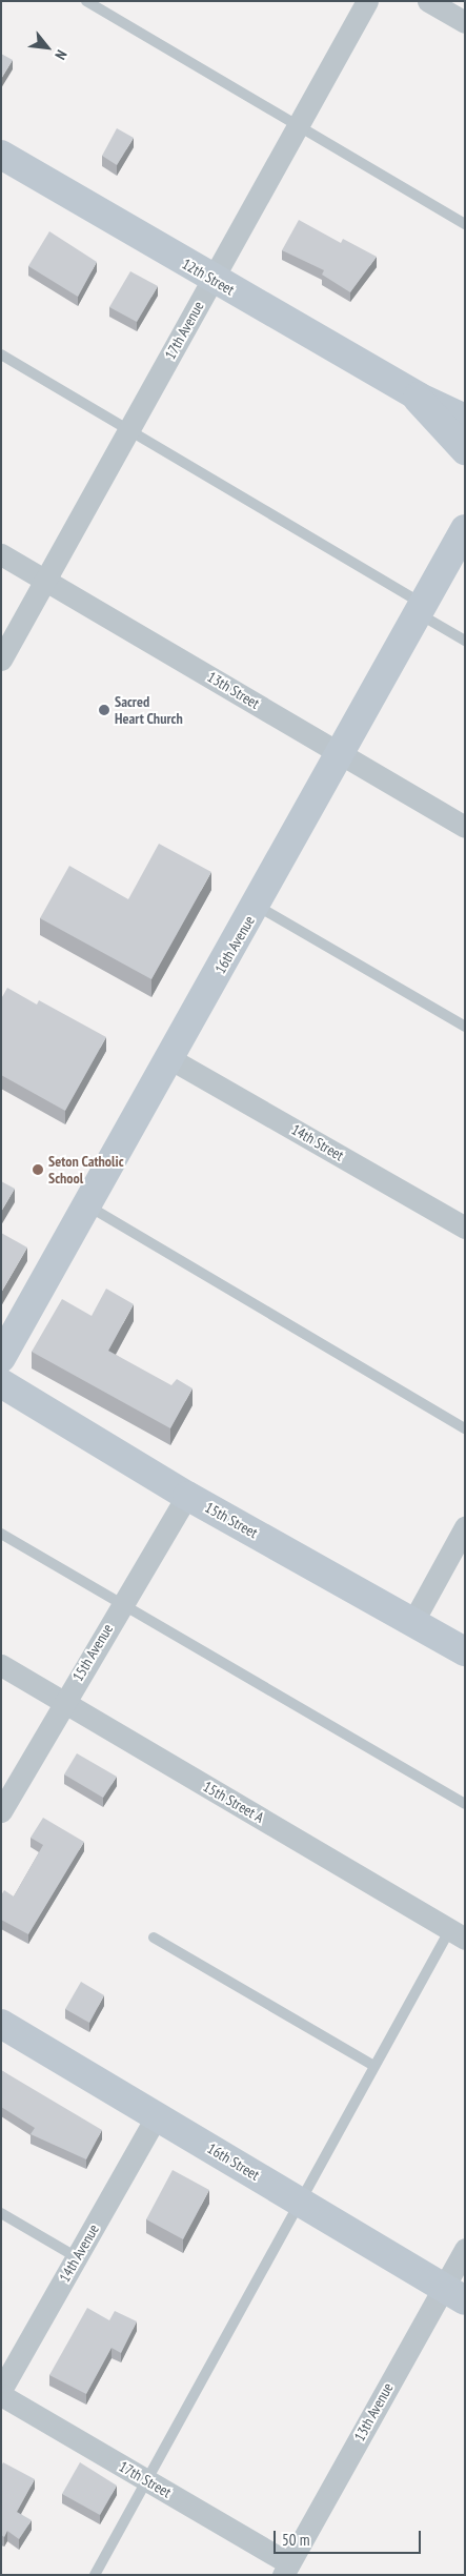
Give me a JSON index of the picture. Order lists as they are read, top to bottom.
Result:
{
  "streets": {
    "street": [
      "12th Street",
      "17th Avenue",
      "13th Street",
      "16th Avenue",
      "14th Street",
      "15th Street",
      "15th Avenue",
      "15th Street A",
      "16th Street",
      "14th Avenue",
      "13th Avenue",
      "17th Street"
    ]
  },
  "crossings": [
    ["12th Street", "17th Avenue"],
    ["17th Avenue", "13th Street"],
    ["13th Street", "16th Avenue"],
    ["16th Avenue", "14th Street"],
    ["15th Street", "15th Avenue"],
    ["15th Avenue", "15th Street A"],
    ["16th Street", "14th Avenue"],
    ["16th Street", "13th Avenue"],
    ["13th Avenue", "17th Street"]
  ],
  "places": ["Sacred Heart Church", "Seton Catholic School"],
  "scale_bar": "50 m",
  "north": "bottom right"
}
